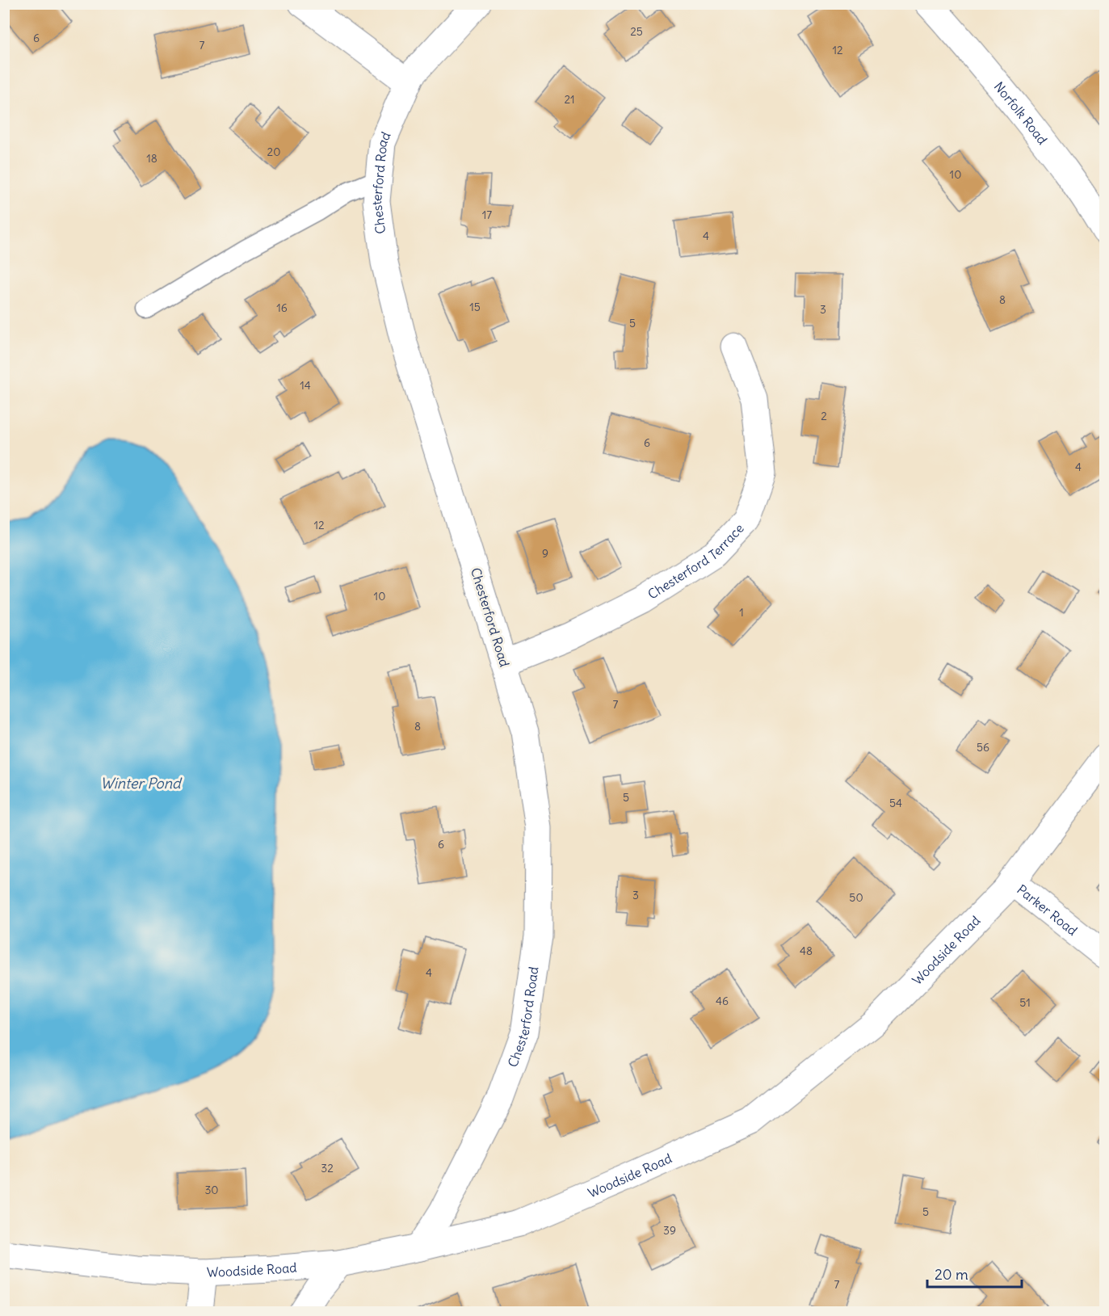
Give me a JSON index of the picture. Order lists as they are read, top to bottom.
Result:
{
  "streets": {
    "street": [
      "Norfolk Road",
      "Chesterford Road",
      "Chesterford Terrace",
      "Parker Road",
      "Woodside Road"
    ]
  },
  "crossings": [
    ["Chesterford Road", "Chesterford Terrace"],
    ["Chesterford Road", "Woodside Road"],
    ["Parker Road", "Woodside Road"]
  ],
  "water": ["Winter Pond"],
  "house_numbers": [
    "25",
    "6",
    "7",
    "12",
    "21",
    "20",
    "18",
    "10",
    "17",
    "4",
    "8",
    "15",
    "16",
    "3",
    "5",
    "14",
    "2",
    "6",
    "4",
    "12",
    "9",
    "10",
    "1",
    "7",
    "8",
    "56",
    "5",
    "54",
    "6",
    "3",
    "50",
    "48",
    "4",
    "46",
    "51",
    "32",
    "30",
    "5",
    "39",
    "7"
  ],
  "scale_bar": "20 m"
}
